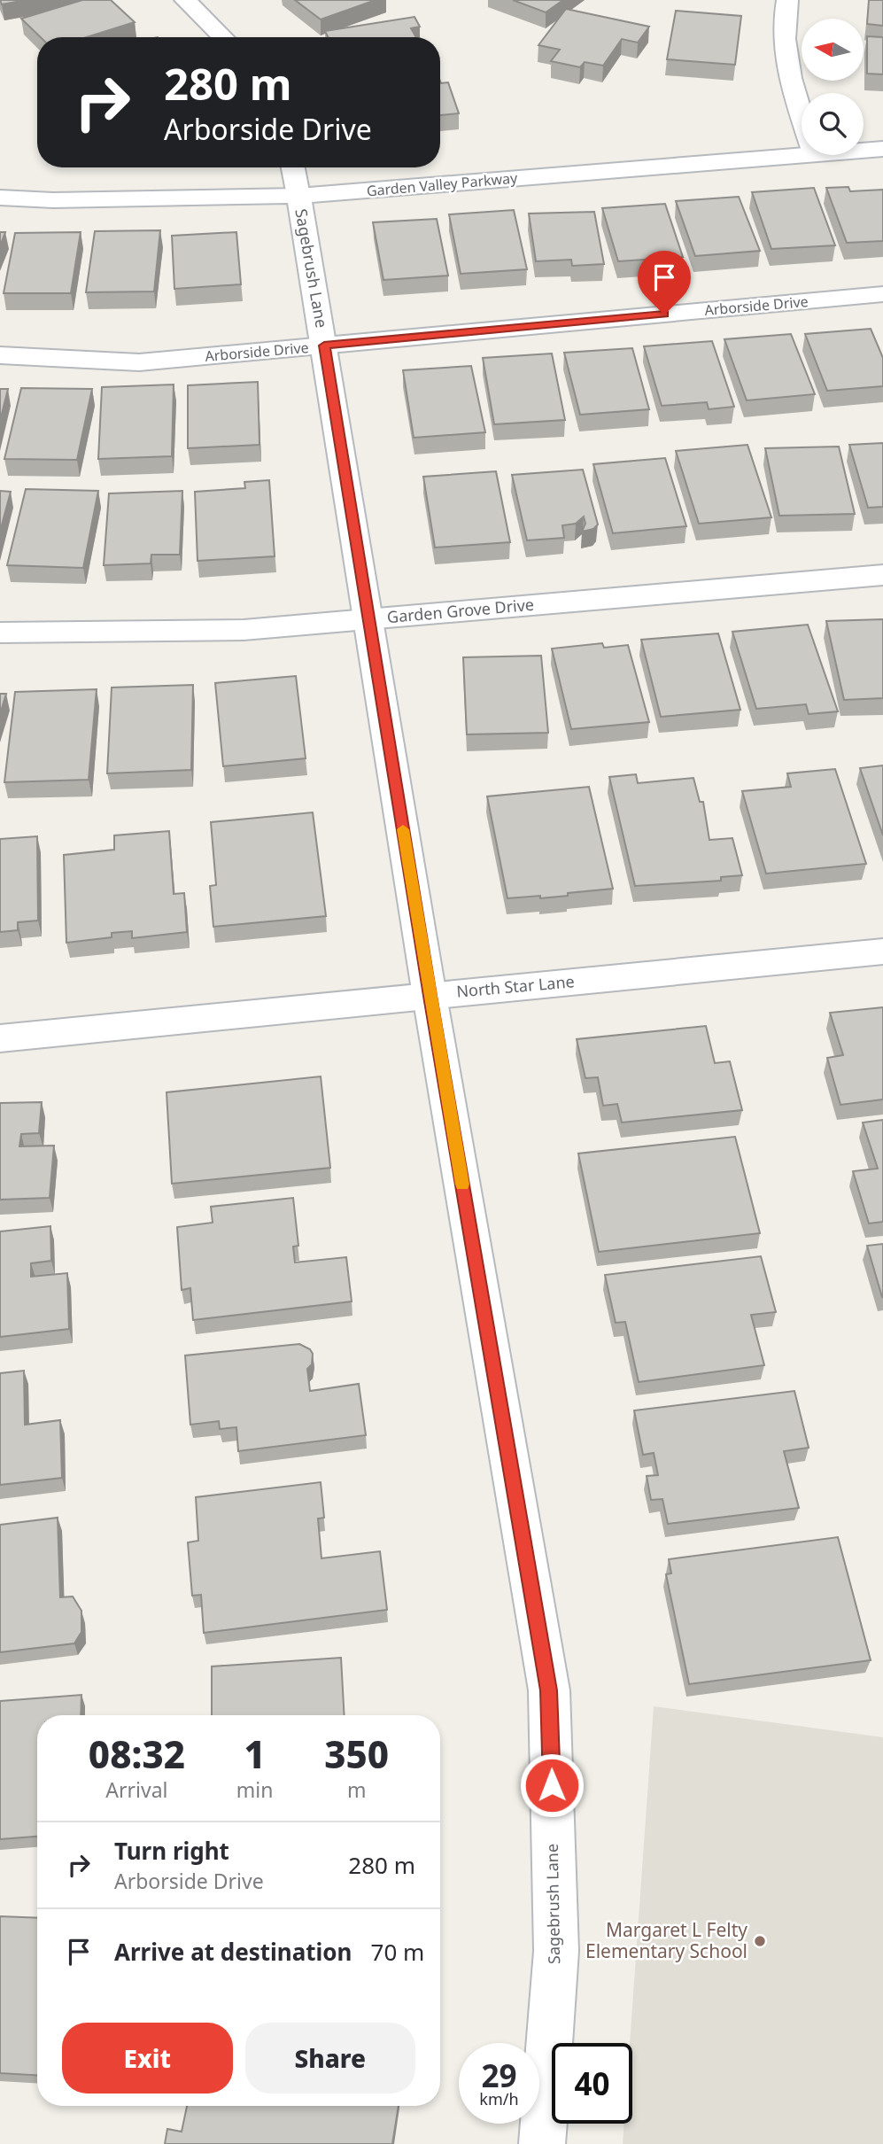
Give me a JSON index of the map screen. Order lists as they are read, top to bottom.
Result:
{
  "streets": {
    "street": [
      "Garden Valley Parkway",
      "Sagebrush Lane",
      "Arborside Drive",
      "Garden Grove Drive",
      "North Star Lane"
    ]
  },
  "crossings": [
    ["Garden Valley Parkway", "Sagebrush Lane"],
    ["Sagebrush Lane", "Arborside Drive"],
    ["Sagebrush Lane", "Garden Grove Drive"],
    ["Sagebrush Lane", "North Star Lane"]
  ],
  "places": ["Margaret L Felty Elementary School"],
  "north": "left",
  "page": {
    "turn": ["280 m", "Arborside Drive"],
    "eta": [
      "08:32",
      "Arrival",
      "1",
      "min",
      "350",
      "m"
    ],
    "list": [
      {
        "name": "Turn right",
        "note": "Arborside Drive",
        "value": "280 m"
      },
      {
        "name": "Arrive at destination",
        "value": "70 m"
      }
    ],
    "buttons": ["Exit", "Share"],
    "speed": "29 km/h",
    "limit": "40"
  }
}
